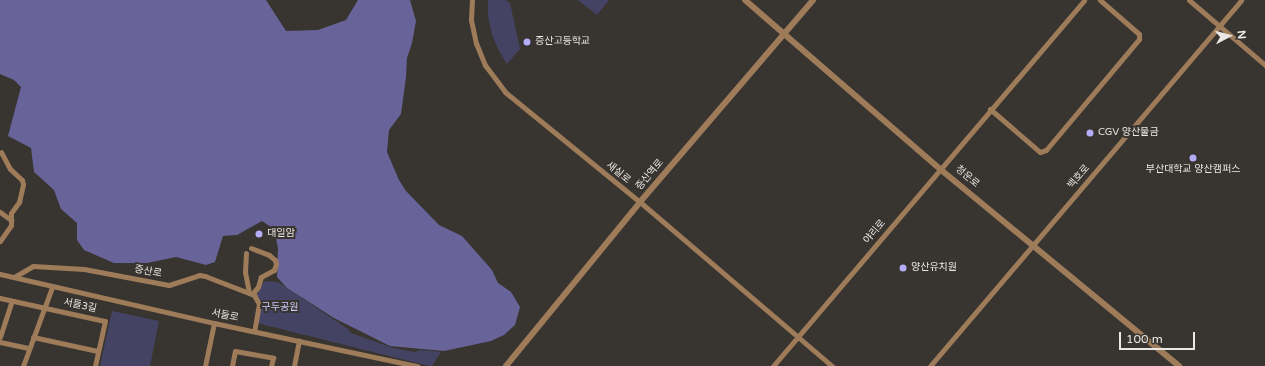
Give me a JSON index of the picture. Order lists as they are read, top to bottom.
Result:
{
  "streets": {
    "street": [
      "새실로",
      "증산역로",
      "청운로",
      "백호로",
      "야리로",
      "증산로",
      "서들3길",
      "서들로"
    ]
  },
  "crossings": [
    ["새실로", "증산역로"],
    ["새실로", "야리로"],
    ["증산역로", "청운로"],
    ["청운로", "백호로"],
    ["청운로", "야리로"],
    ["증산로", "서들로"]
  ],
  "parks": ["구두공원"],
  "places": [
    "증산고등학교",
    "CGV 양산물금",
    "부산대학교 양산캠퍼스",
    "대일암",
    "양산유치원"
  ],
  "scale_bar": "100 m",
  "north": "right"
}
